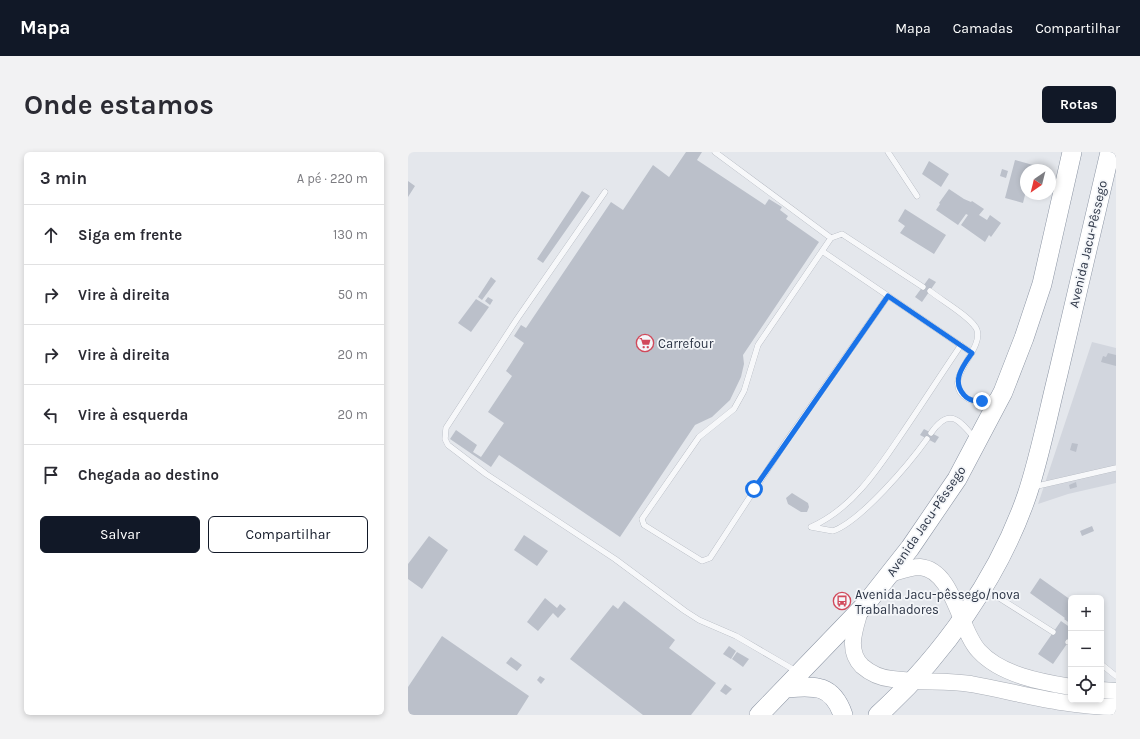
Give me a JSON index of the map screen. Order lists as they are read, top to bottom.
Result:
{
  "streets": {
    "highway": ["Avenida Jacu-Pêssego"]
  },
  "places": {
    "supermarket": ["Carrefour"],
    "bus stop": ["Avenida Jacu-pêssego/nova Trabalhadores"]
  },
  "north": "bottom left",
  "page": {
    "header": "Mapa",
    "nav": ["Mapa", "Camadas", "Compartilhar"],
    "buttons": [
      "Rotas",
      ["Salvar", "Compartilhar"]
    ],
    "title": "Onde estamos",
    "heading": ["3 min", "A pé · 220 m"],
    "list": [
      ["Siga em frente", "130 m"],
      ["Vire à direita", "50 m"],
      ["Vire à direita", "20 m"],
      ["Vire à esquerda", "20 m"],
      "Chegada ao destino"
    ],
    "map_buttons": ["+", "−"]
  }
}
